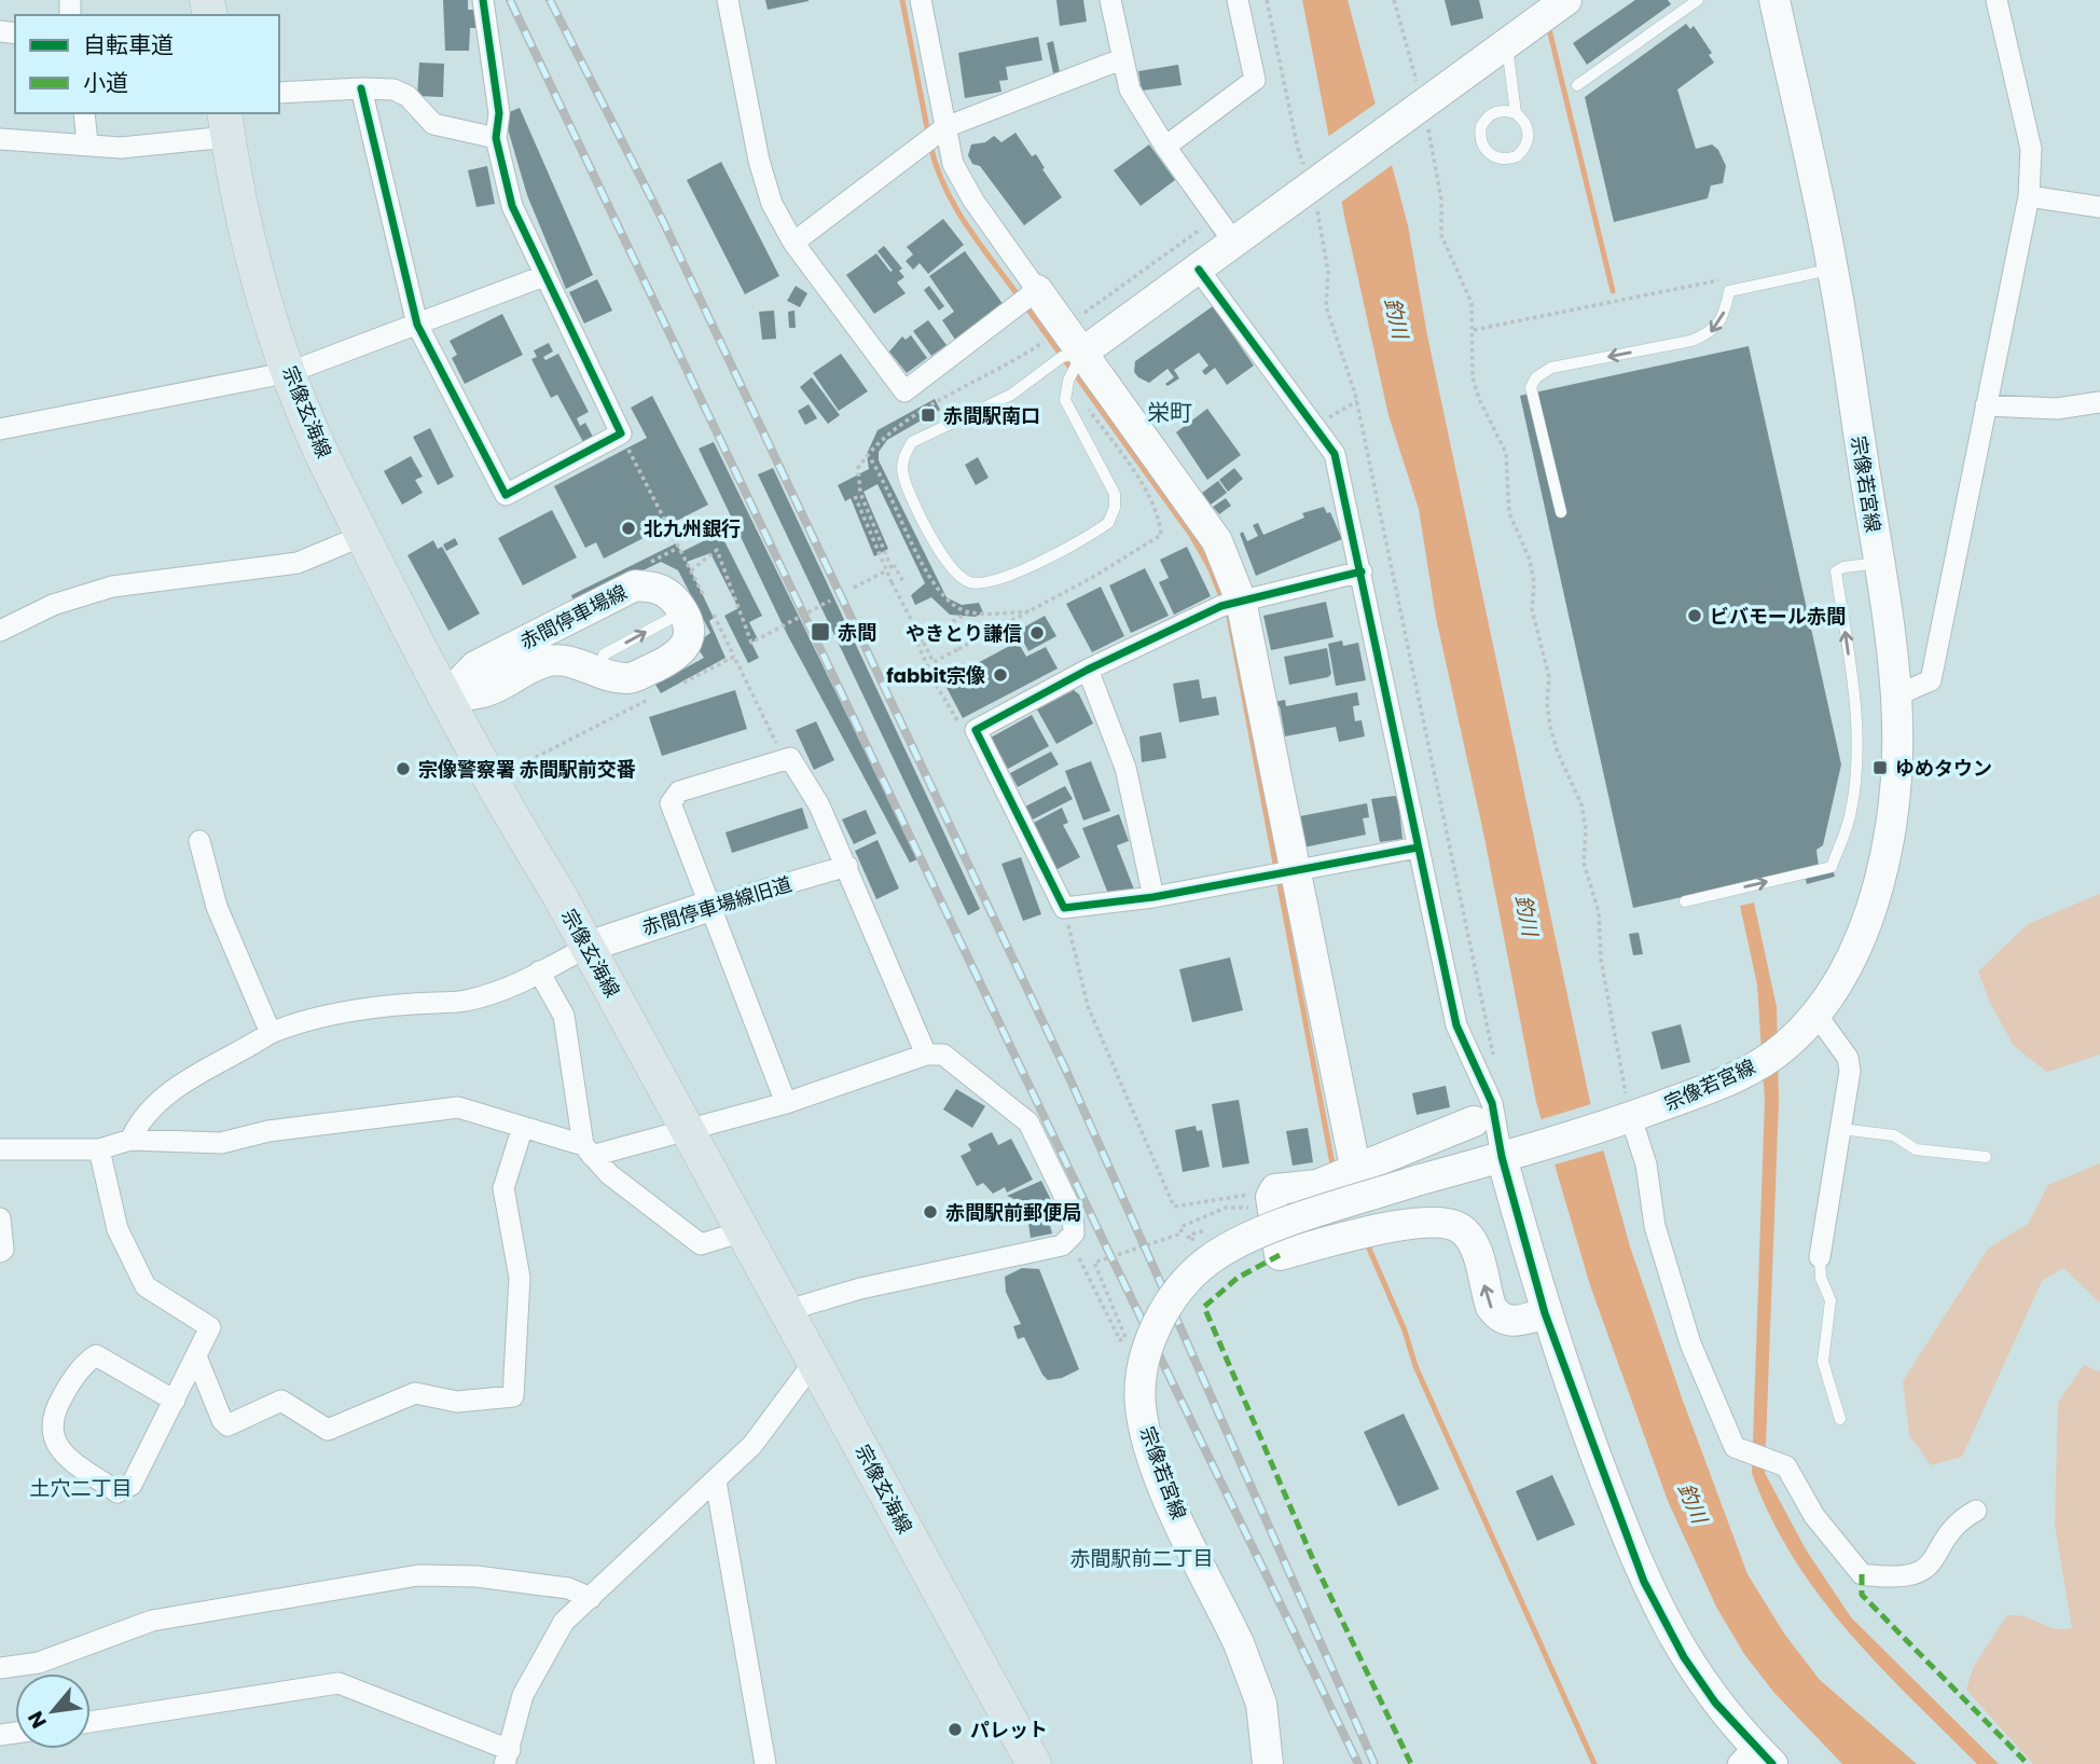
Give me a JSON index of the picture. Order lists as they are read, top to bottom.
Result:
{
  "streets": {
    "main road": ["宗像玄海線"],
    "street": ["宗像若宮線", "赤間停車場線", "赤間停車場線旧道"]
  },
  "crossings": [
    ["宗像玄海線", "赤間停車場線"],
    ["宗像玄海線", "赤間停車場線旧道"]
  ],
  "districts": ["栄町", "土穴二丁目", "赤間駅前二丁目"],
  "water": ["釣川"],
  "places": {
    "transit": ["赤間駅南口", "赤間", "ゆめタウン"],
    "other": [
      "北九州銀行",
      "ビバモール赤間",
      "やきとり謙信",
      "fabbit宗像",
      "宗像警察署 赤間駅前交番",
      "赤間駅前郵便局",
      "パレット"
    ]
  },
  "legend": ["自転車道", "小道"],
  "north": "bottom left"
}
